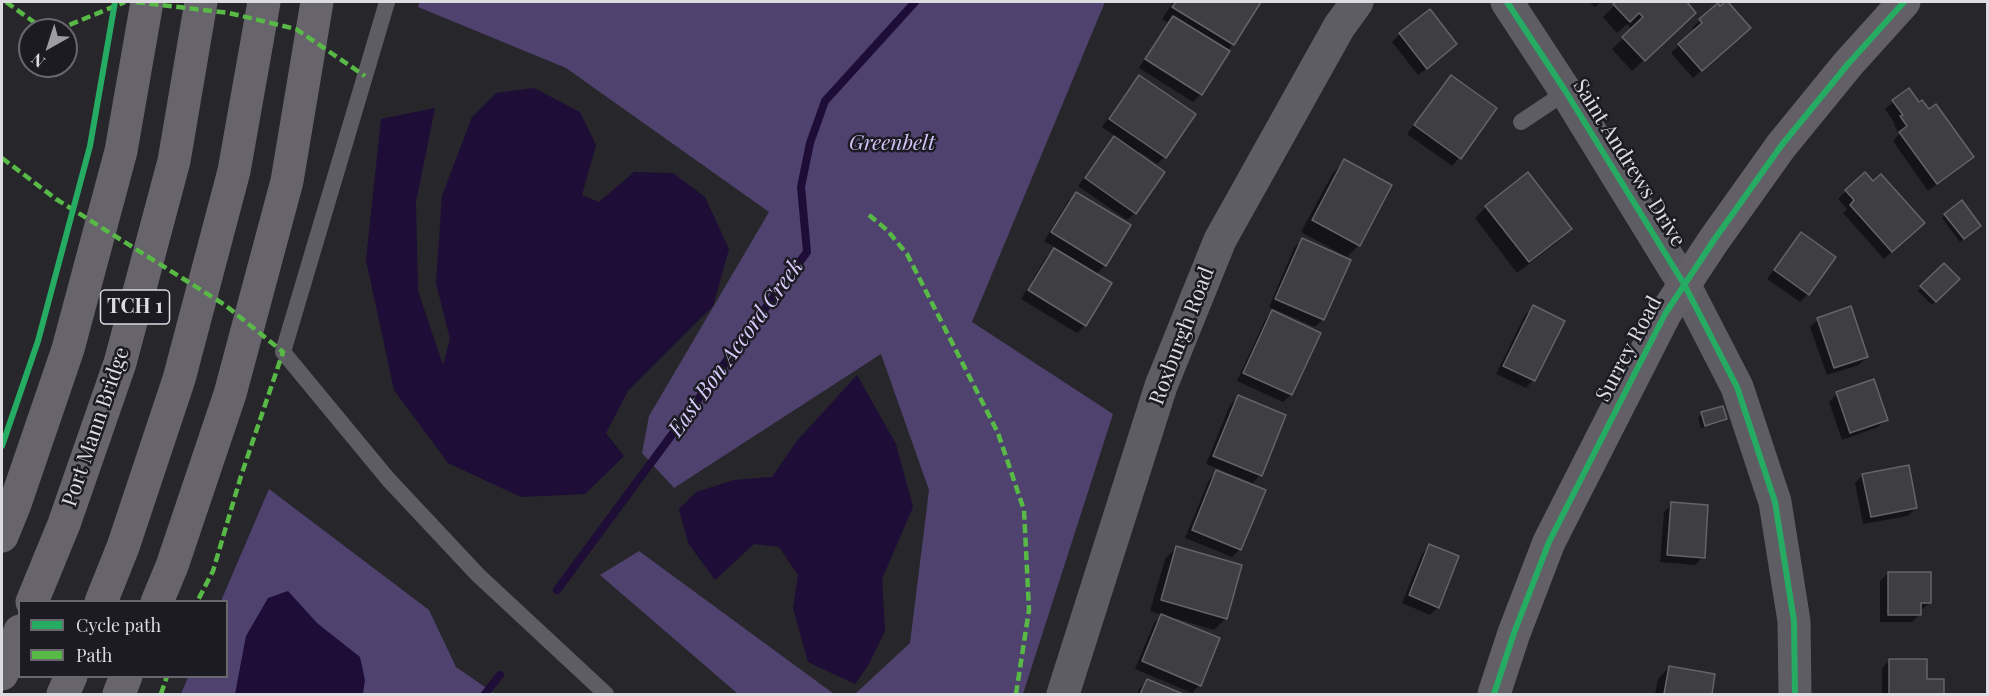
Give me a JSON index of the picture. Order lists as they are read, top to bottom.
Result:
{
  "streets": {
    "highway": ["TCH 1", "Port Mann Bridge"],
    "street": ["Saint Andrews Drive", "Roxburgh Road", "Surrey Road"]
  },
  "crossings": [
    ["Saint Andrews Drive", "Surrey Road"]
  ],
  "water": ["East Bon Accord Creek"],
  "parks": ["Greenbelt"],
  "legend": ["Cycle path", "Path"],
  "north": "bottom left"
}
